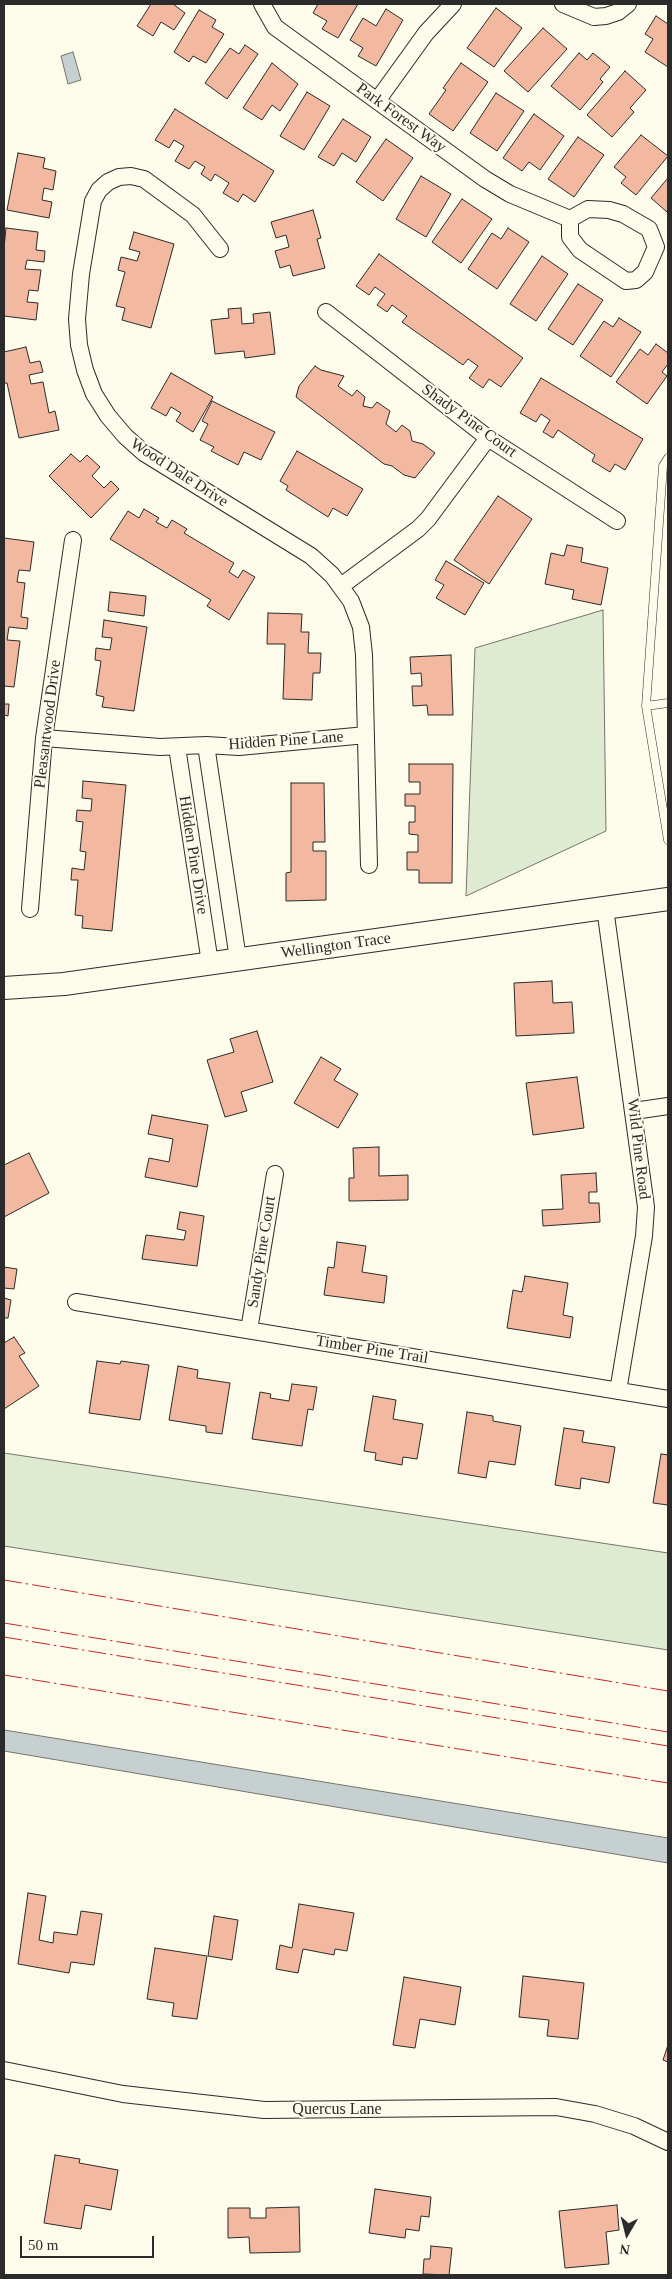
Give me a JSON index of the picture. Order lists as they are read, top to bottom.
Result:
{
  "streets": {
    "street": [
      "Park Forest Way",
      "Shady Pine Court",
      "Wood Dale Drive",
      "Pleasantwood Drive",
      "Hidden Pine Lane",
      "Hidden Pine Drive",
      "Wellington Trace",
      "Wild Pine Road",
      "Sandy Pine Court",
      "Timber Pine Trail",
      "Quercus Lane"
    ]
  },
  "crossings": [
    ["Wood Dale Drive", "Hidden Pine Lane"],
    ["Pleasantwood Drive", "Hidden Pine Lane"],
    ["Hidden Pine Lane", "Hidden Pine Drive"],
    ["Hidden Pine Drive", "Wellington Trace"],
    ["Wellington Trace", "Wild Pine Road"],
    ["Wild Pine Road", "Timber Pine Trail"],
    ["Sandy Pine Court", "Timber Pine Trail"]
  ],
  "scale_bar": "50 m",
  "north": "bottom"
}
